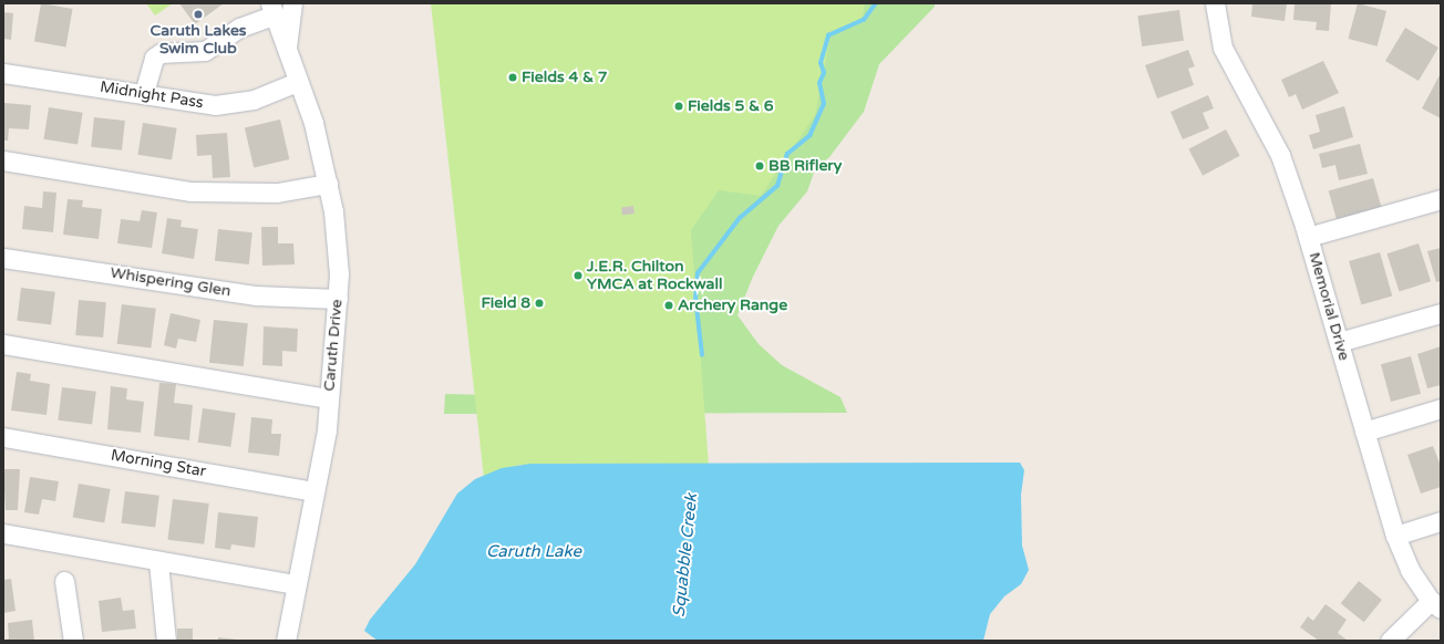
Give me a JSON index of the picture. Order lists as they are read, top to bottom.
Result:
{
  "streets": {
    "street": [
      "Midnight Pass",
      "Whispering Glen",
      "Memorial Drive",
      "Caruth Drive",
      "Morning Star"
    ]
  },
  "crossings": [
    ["Midnight Pass", "Caruth Drive"],
    ["Whispering Glen", "Caruth Drive"],
    ["Caruth Drive", "Morning Star"]
  ],
  "water": ["Caruth Lake", "Squabble Creek"],
  "places": [
    "Caruth Lakes Swim Club",
    "Fields 4 & 7",
    "Fields 5 & 6",
    "BB Riflery",
    "J.E.R. Chilton YMCA at Rockwall",
    "Field 8",
    "Archery Range"
  ]
}
